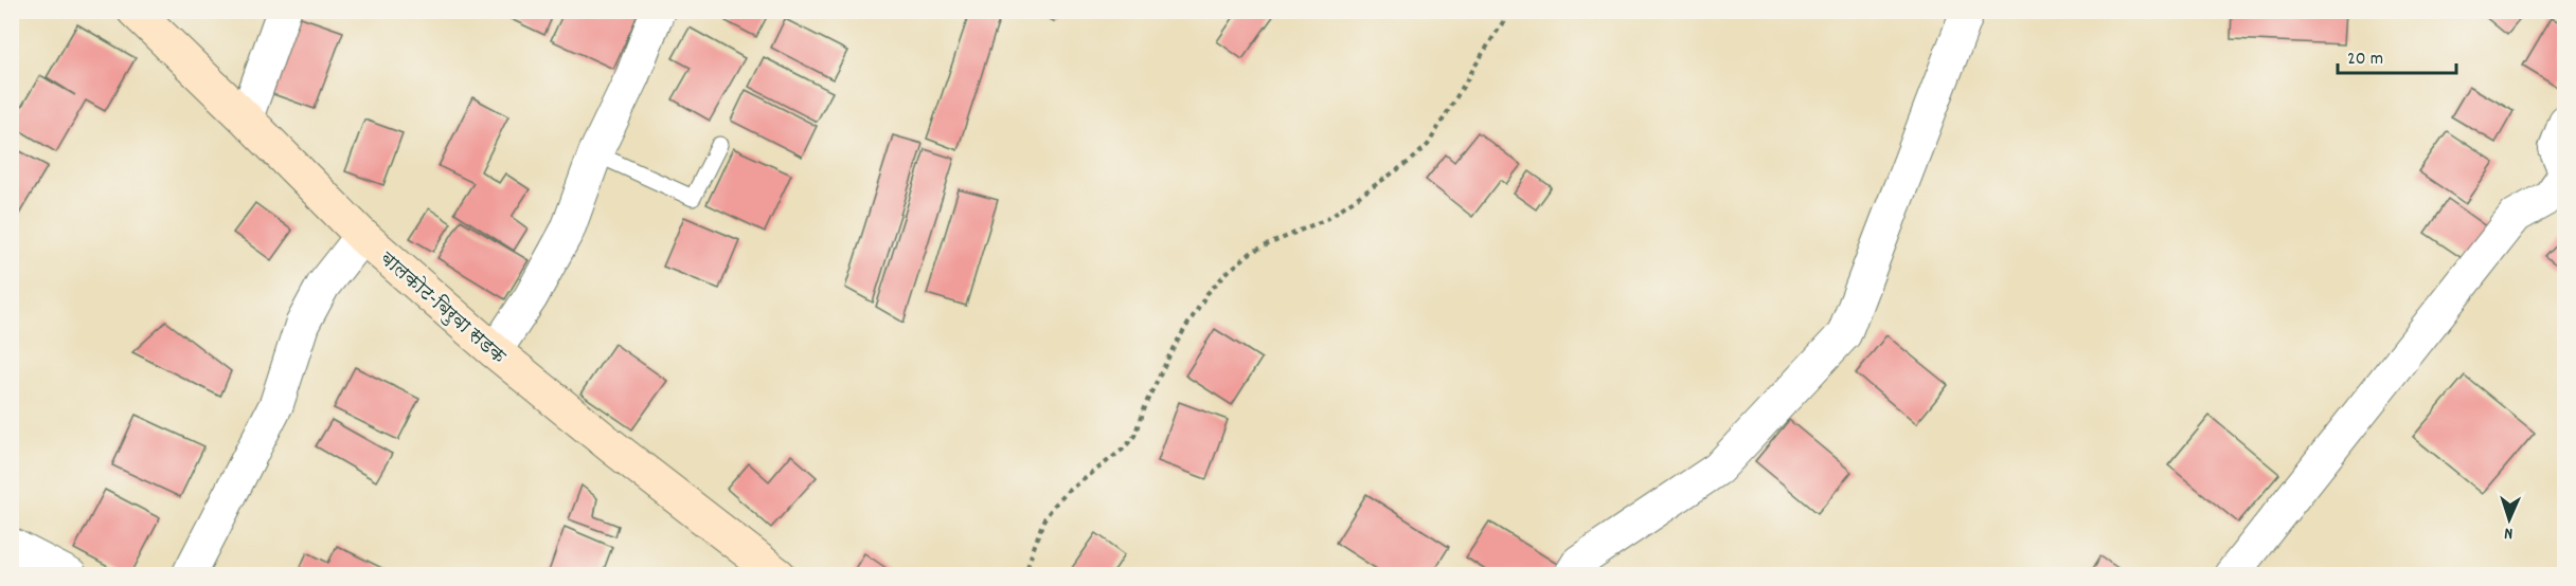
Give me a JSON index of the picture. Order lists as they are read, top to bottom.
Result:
{
  "streets": {
    "main road": ["बालकोट-बिरुवा सडक"]
  },
  "scale_bar": "20 m",
  "north": "bottom"
}
